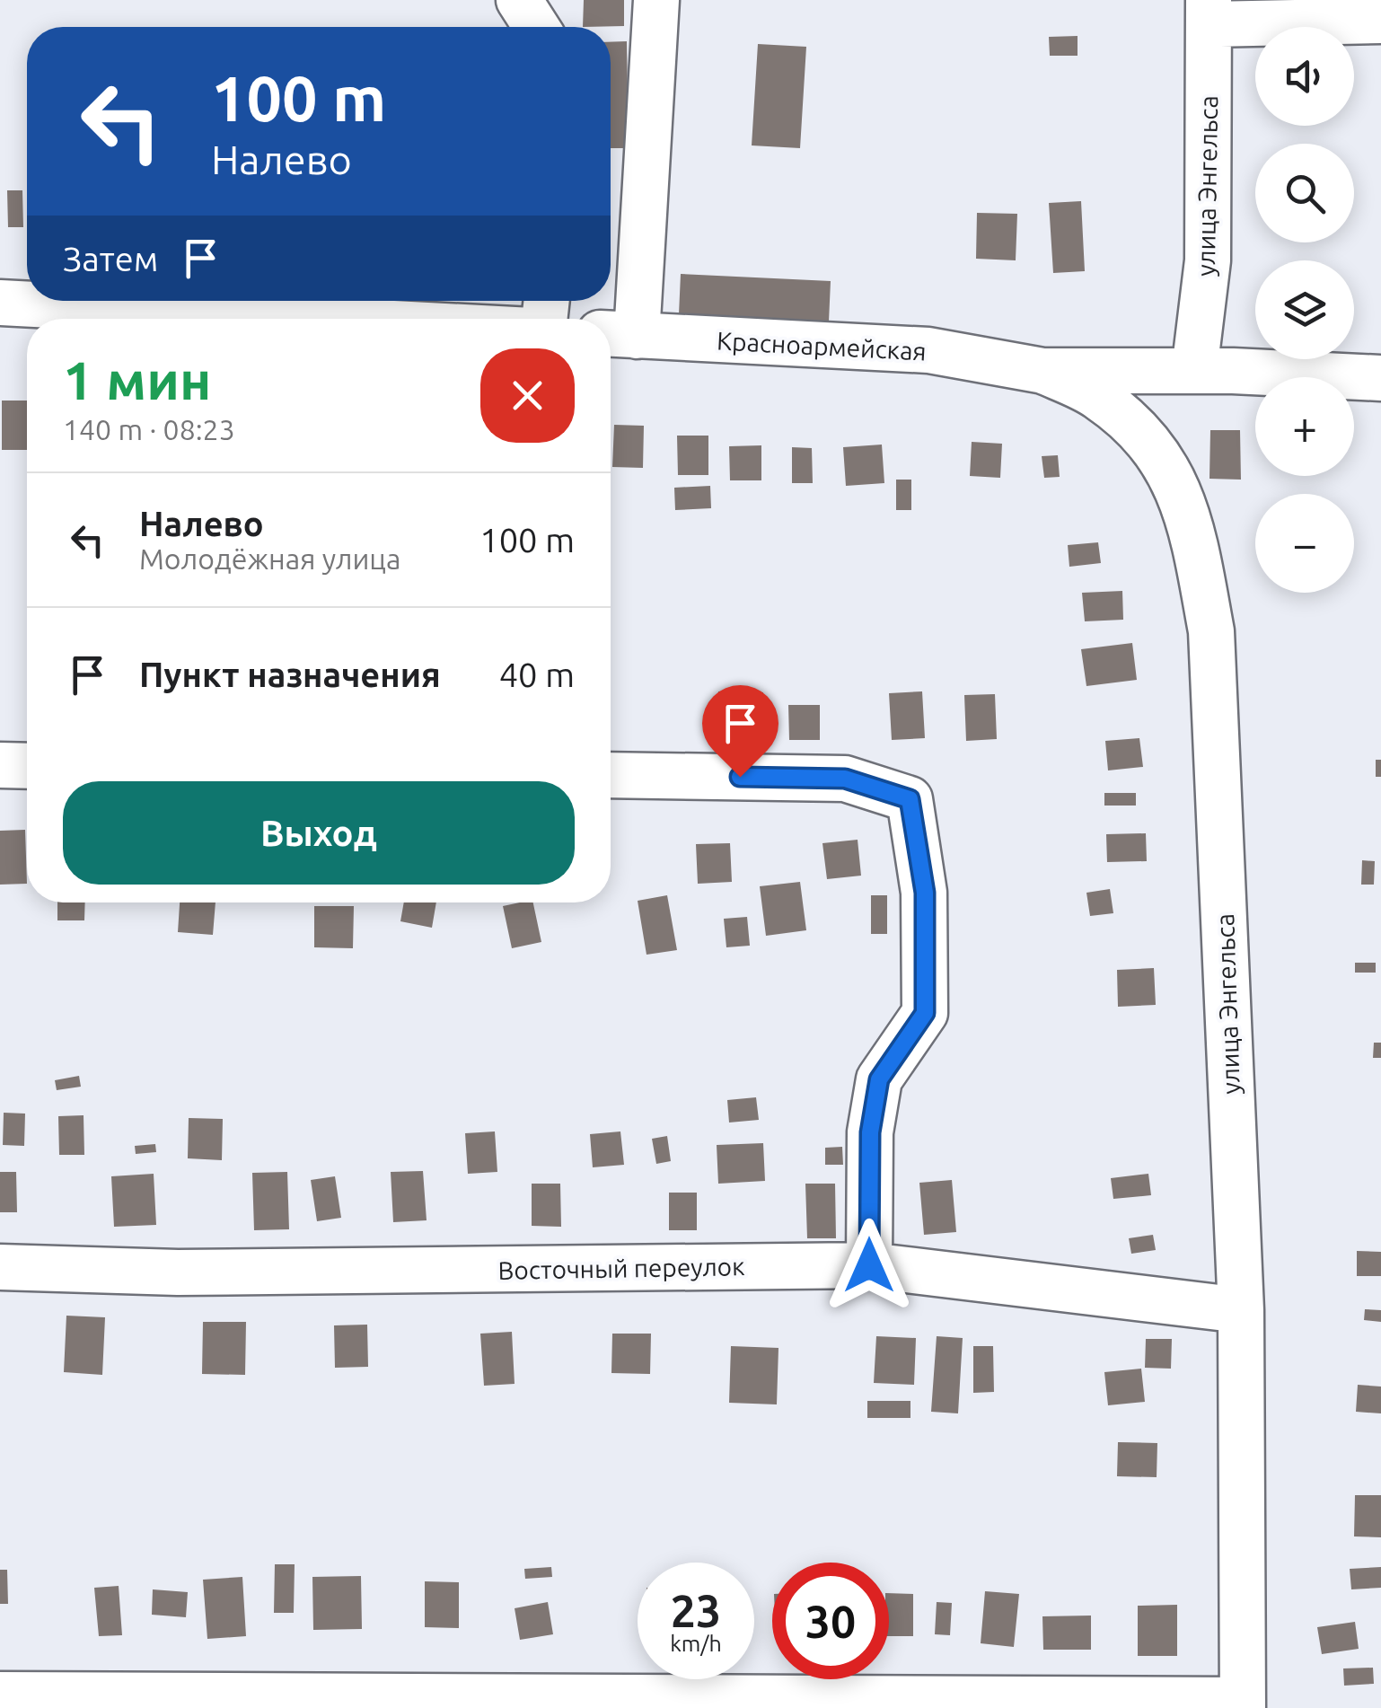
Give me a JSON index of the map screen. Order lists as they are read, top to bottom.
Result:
{
  "streets": {
    "street": ["улица Энгельса", "Красноармейская", "Восточный переулок"]
  },
  "crossings": [
    ["улица Энгельса", "Красноармейская"],
    ["улица Энгельса", "Восточный переулок"]
  ],
  "page": {
    "map_buttons": ["+", "−"],
    "turn": ["100 m", "Налево"],
    "then": "Затем",
    "heading": ["1 мин", "140 m · 08:23"],
    "list": [
      {
        "name": "Налево",
        "note": "Молодёжная улица",
        "value": "100 m"
      },
      {
        "name": "Пункт назначения",
        "value": "40 m"
      }
    ],
    "buttons": "Выход",
    "speed": "23 km/h",
    "limit": "30"
  }
}
